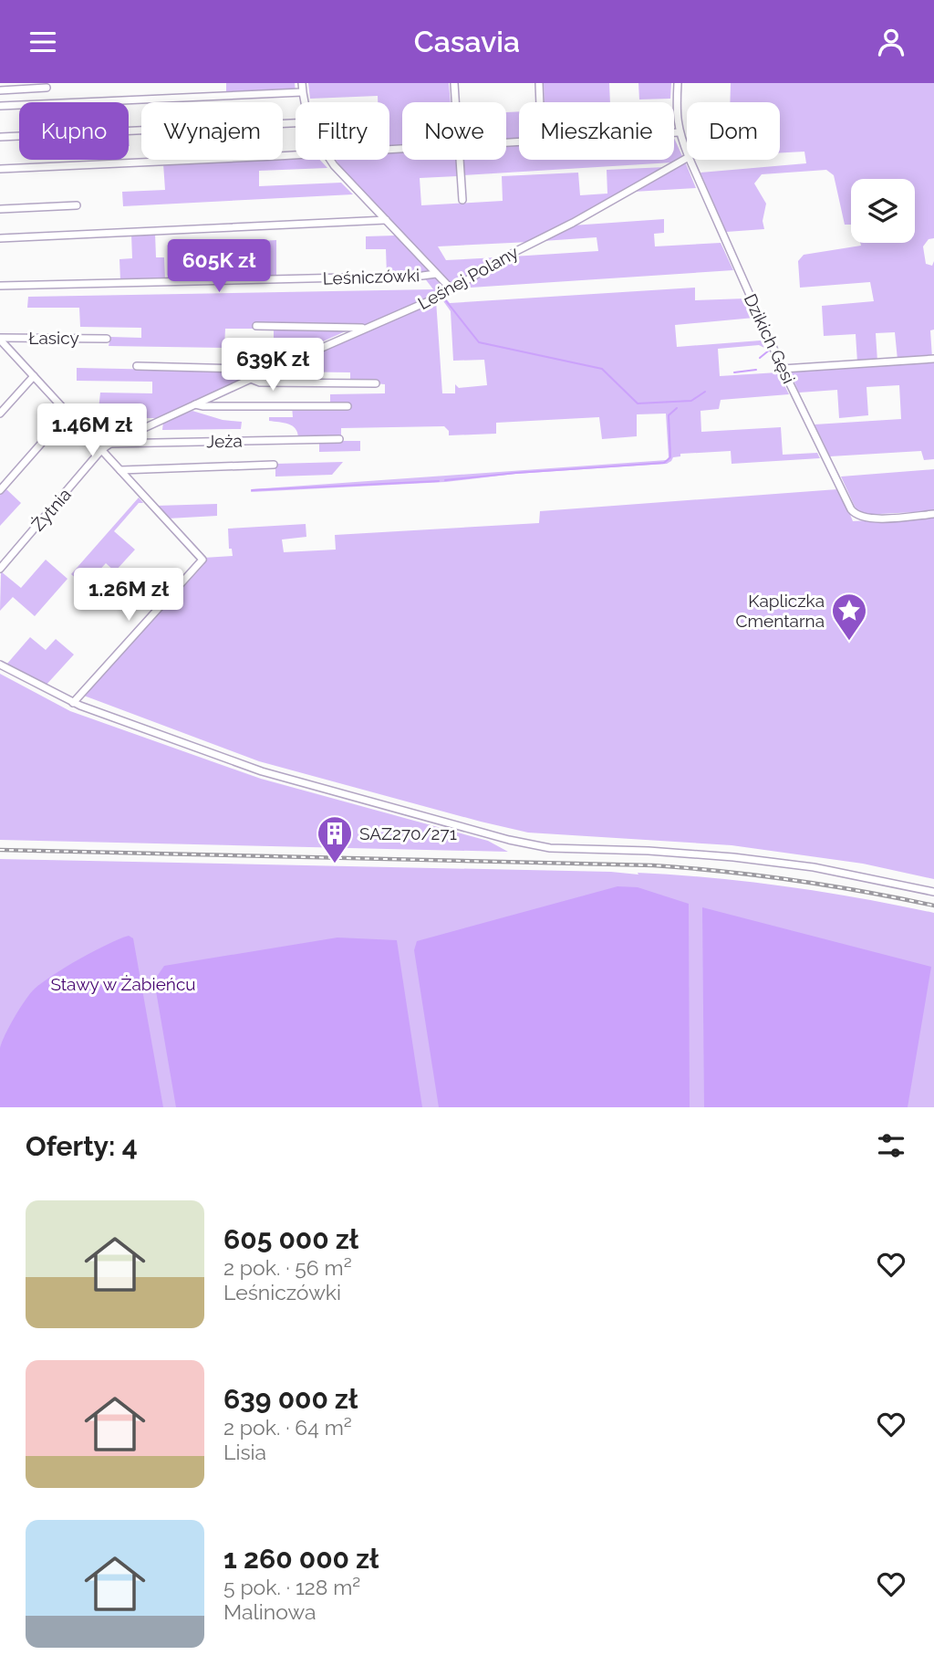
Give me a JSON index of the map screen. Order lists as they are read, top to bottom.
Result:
{
  "streets": {
    "street": [
      "Leśniczówki",
      "Leśnej Polany",
      "Łasicy",
      "Dzikich Gęsi",
      "Jeża",
      "Żytnia"
    ]
  },
  "crossings": [
    ["Leśnej Polany", "Jeża"],
    ["Leśnej Polany", "Żytnia"]
  ],
  "parks": ["Stawy w Żabieńcu"],
  "places": {
    "place": ["Kapliczka Cmentarna"],
    "building": ["SAZ270/271"]
  },
  "page": {
    "header": "Casavia",
    "chip": [
      "Kupno",
      "Wynajem",
      "Filtry",
      "Nowe",
      "Mieszkanie",
      "Dom"
    ],
    "price": [
      "605K zł",
      "639K zł",
      "1.46M zł",
      "1.26M zł"
    ],
    "heading": "Oferty: 4",
    "list": [
      {
        "name": "605 000 zł",
        "note": "2 pok. · 56 m² · Leśniczówki"
      },
      {
        "name": "639 000 zł",
        "note": "2 pok. · 64 m² · Lisia"
      },
      {
        "name": "1 260 000 zł",
        "note": "5 pok. · 128 m² · Malinowa"
      }
    ]
  }
}
